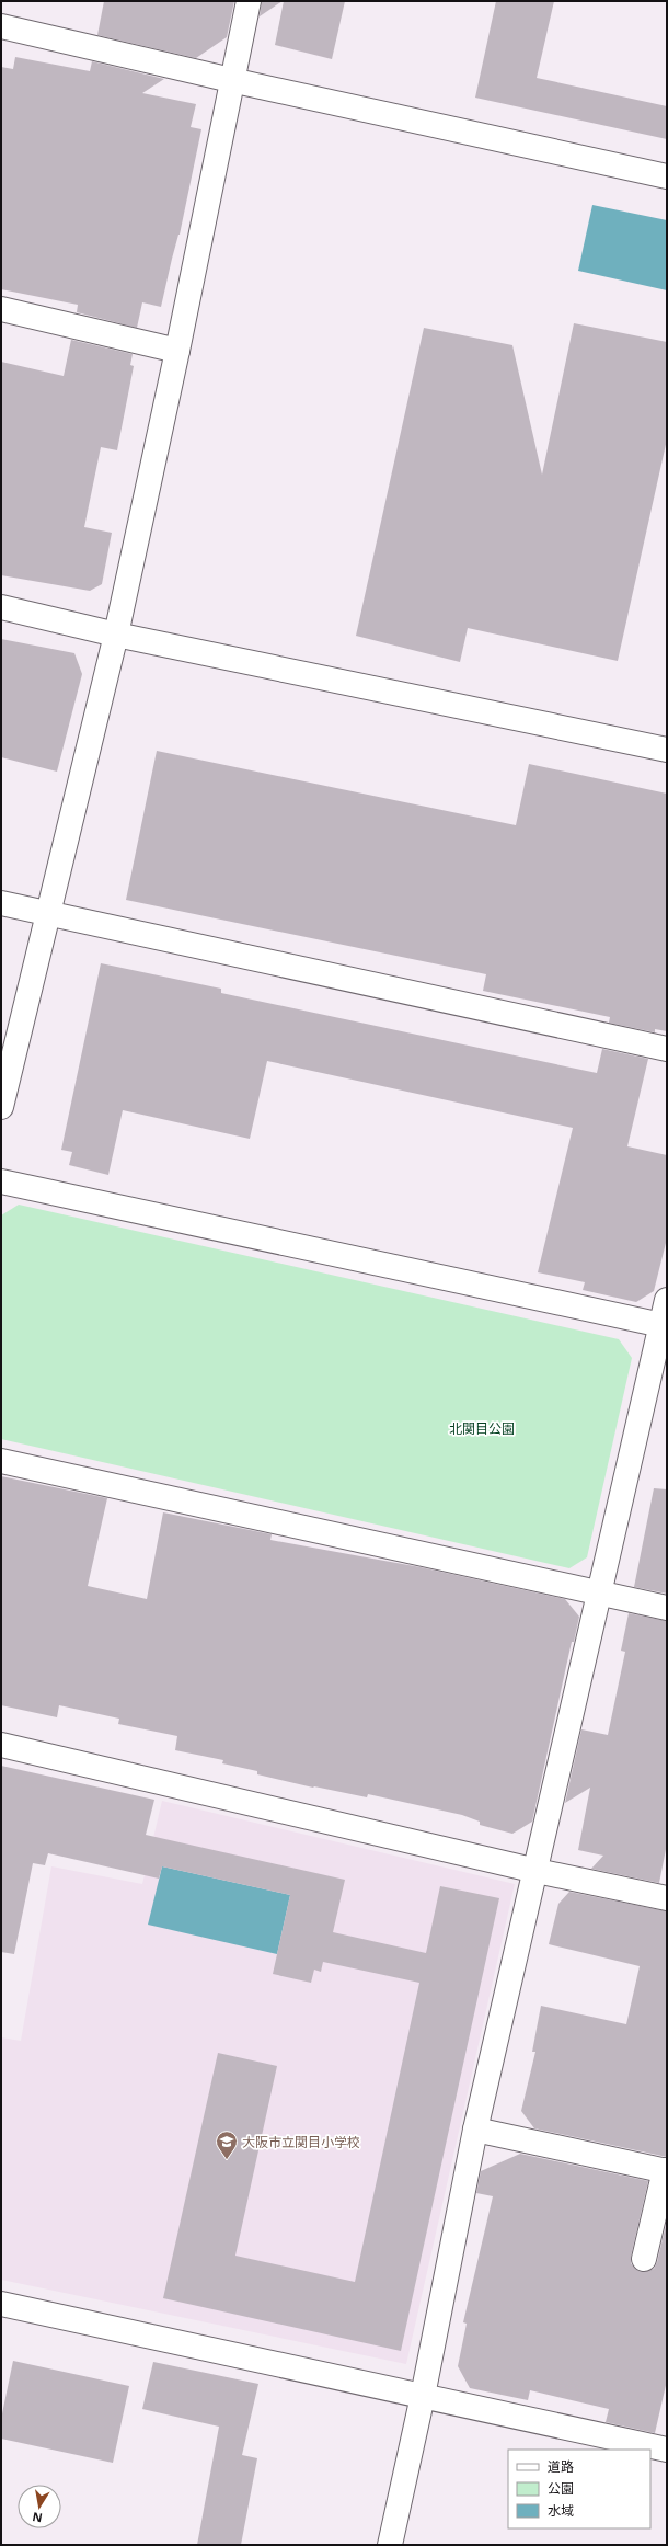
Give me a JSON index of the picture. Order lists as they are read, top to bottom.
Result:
{
  "parks": ["北関目公園"],
  "places": {
    "school or university": ["大阪市立関目小学校"]
  },
  "legend": ["道路", "公園", "水域"],
  "north": "bottom"
}
